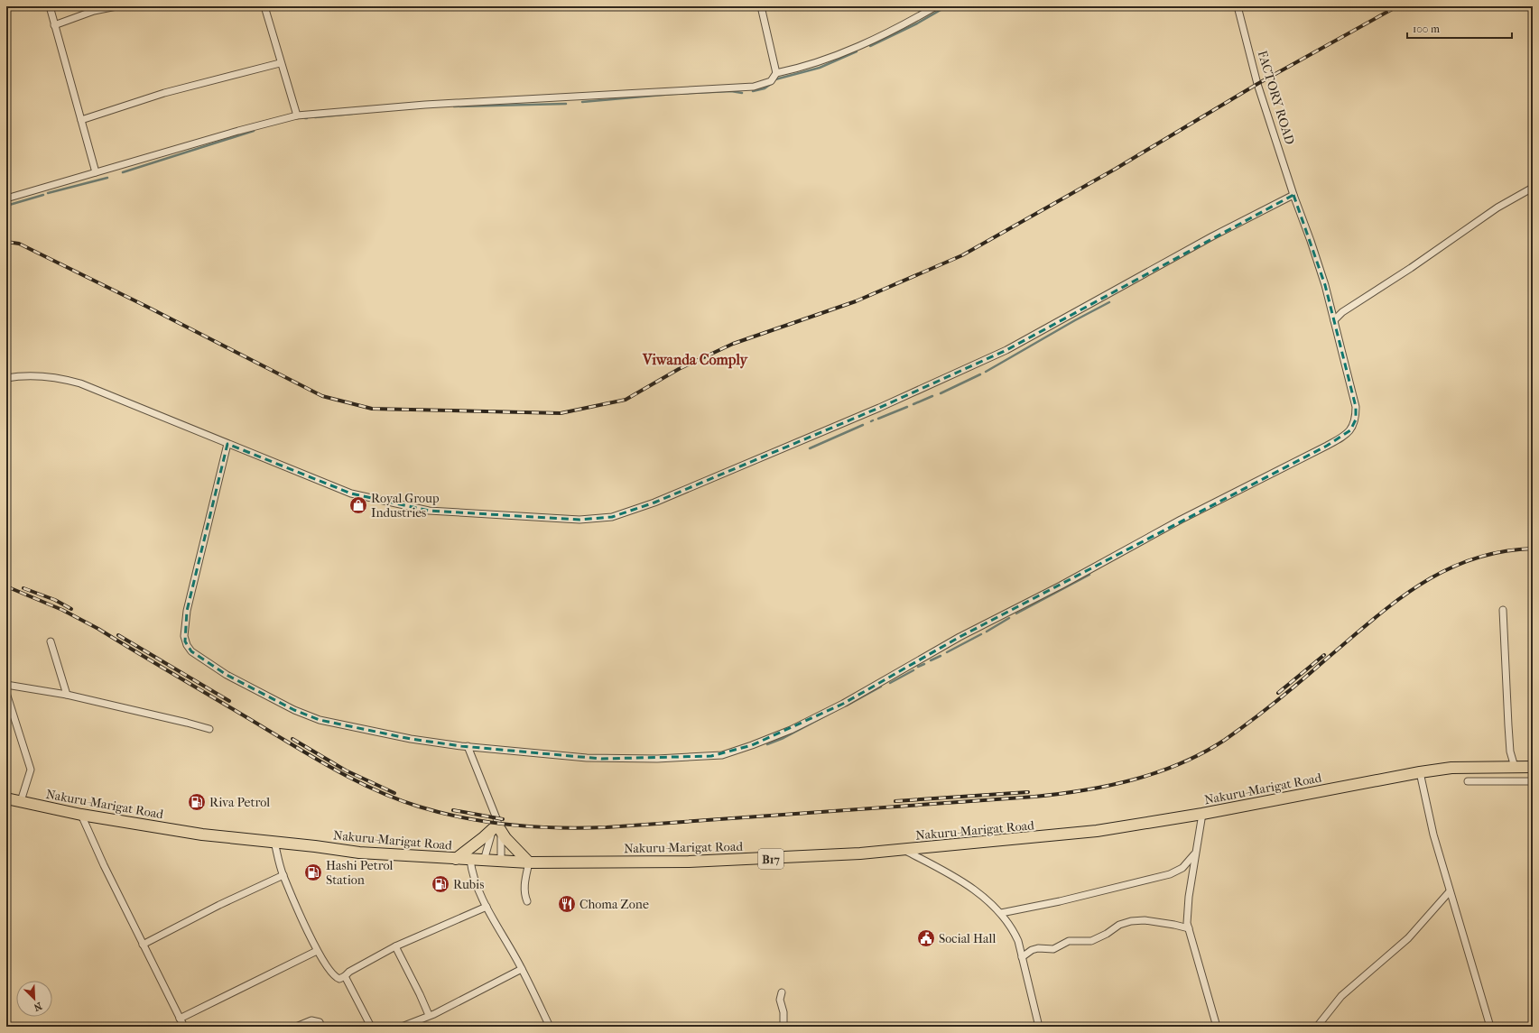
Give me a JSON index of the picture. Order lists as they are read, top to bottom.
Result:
{
  "streets": {
    "main road": ["Nakuru-Marigat Road", "B17"],
    "street": ["FACTORY ROAD"]
  },
  "districts": ["Viwanda Comply"],
  "places": {
    "shop": ["Royal Group Industries"],
    "fuel station": ["Riva Petrol", "Hashi Petrol Station", "Rubis"],
    "restaurant": ["Choma Zone"],
    "public building": ["Social Hall"]
  },
  "scale_bar": "100 m",
  "north": "bottom right"
}
